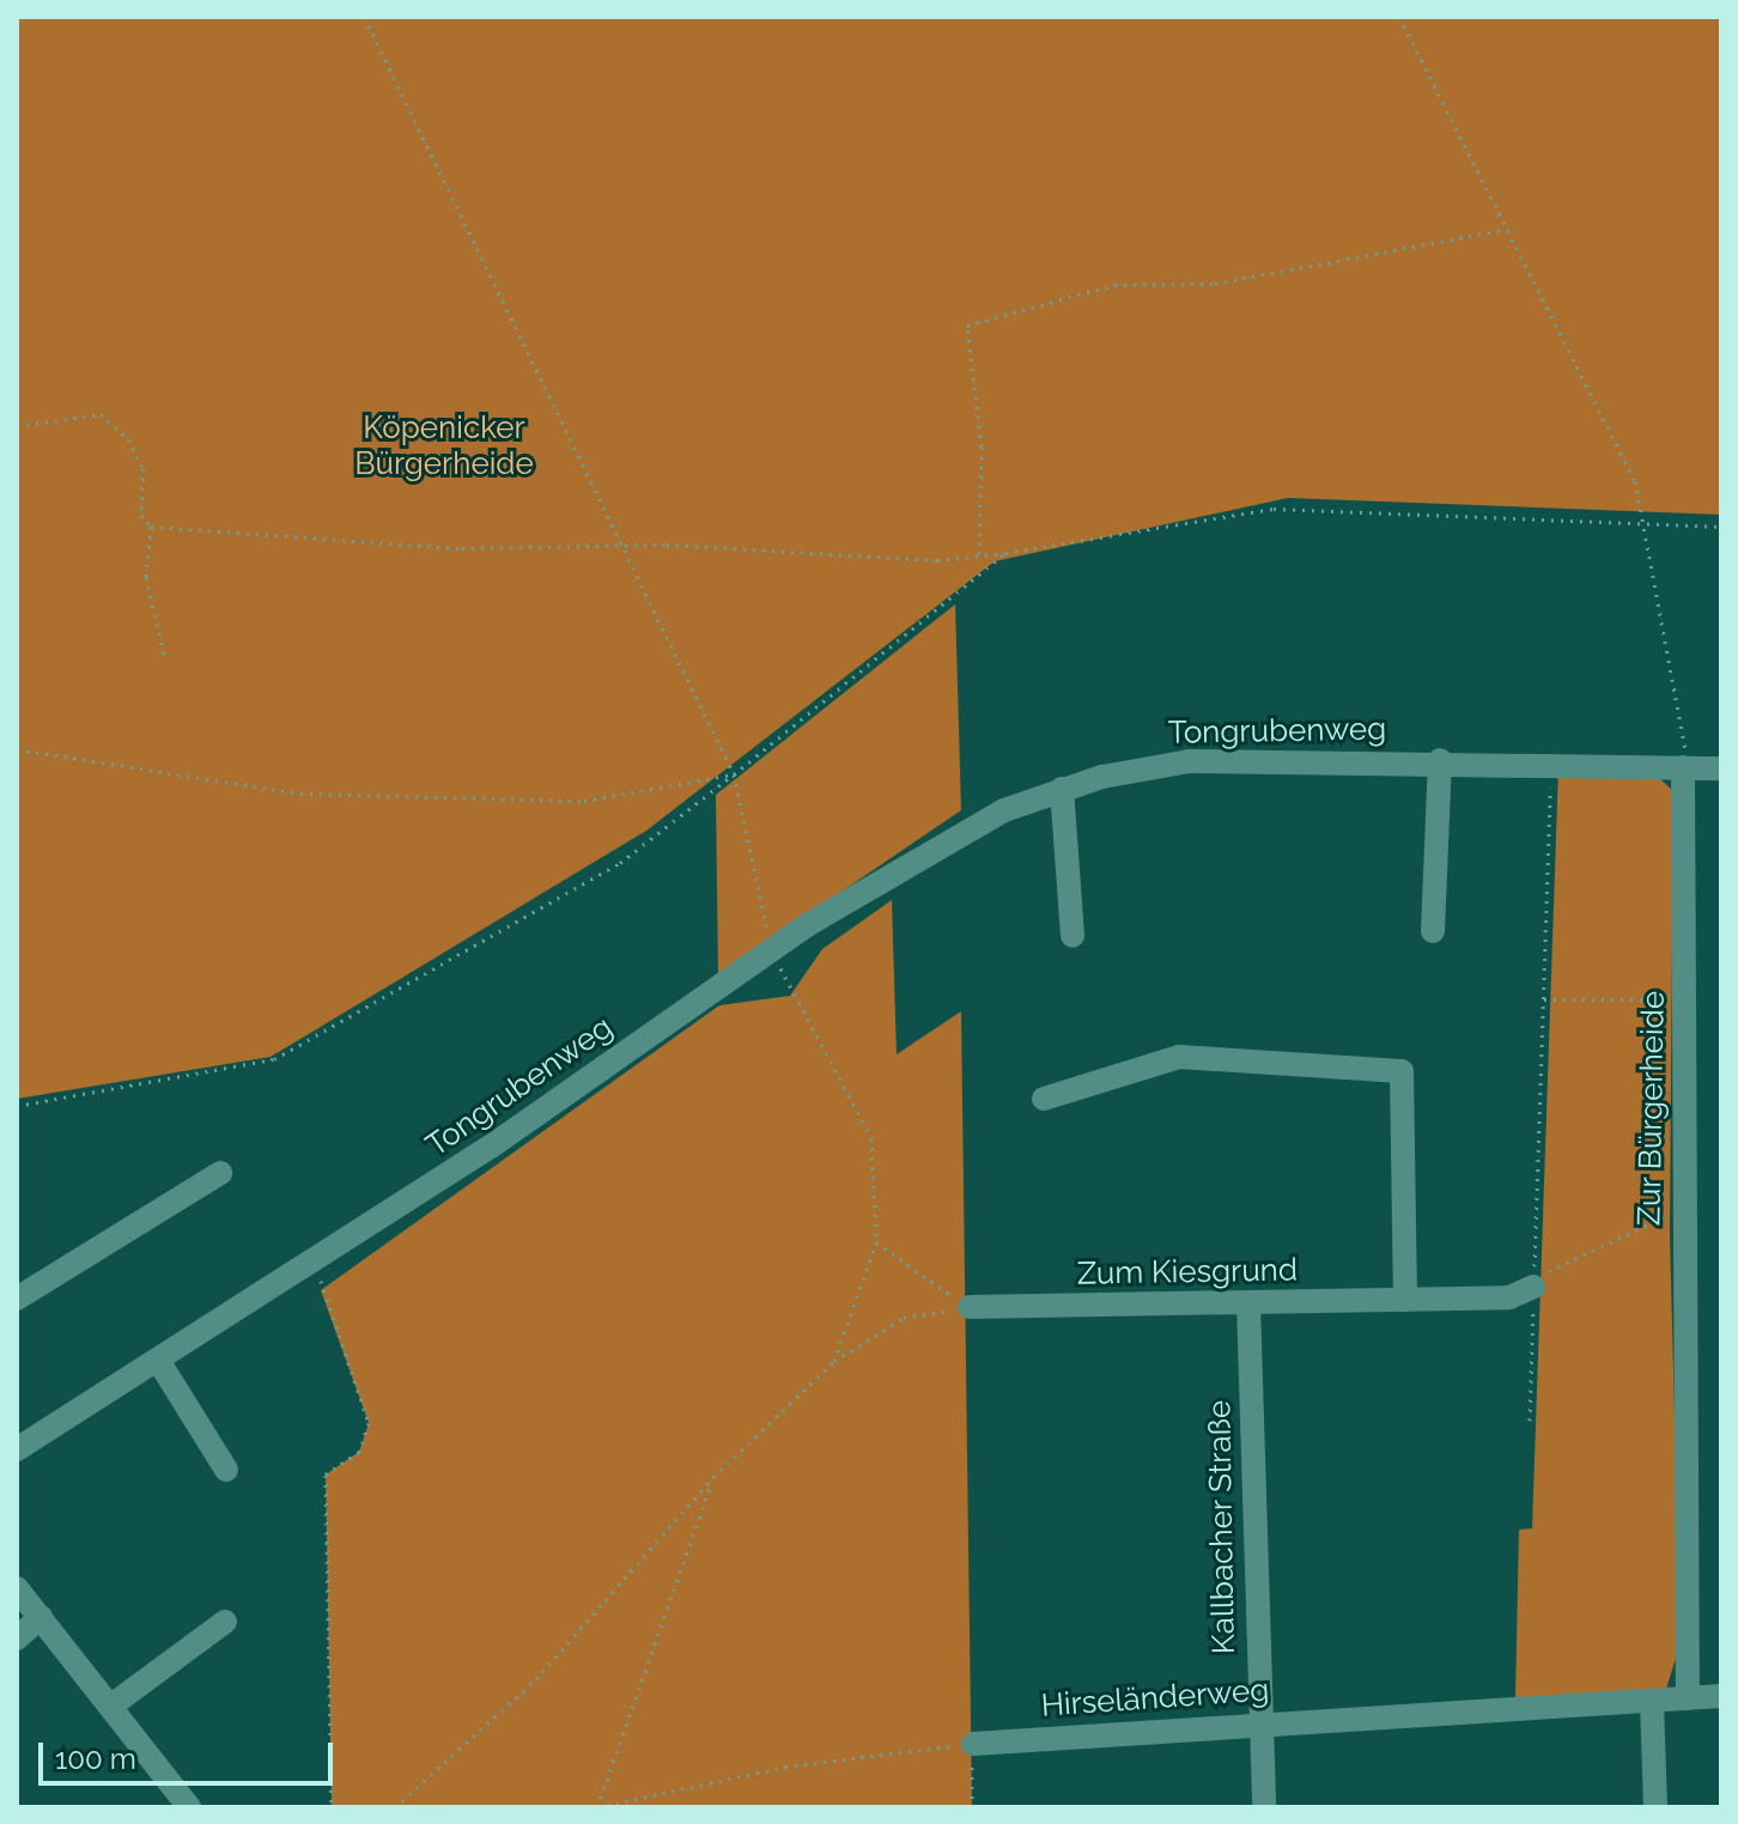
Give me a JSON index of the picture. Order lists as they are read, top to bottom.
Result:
{
  "streets": {
    "street": [
      "Tongrubenweg",
      "Zur Bürgerheide",
      "Zum Kiesgrund",
      "Kallbacher Straße",
      "Hirseländerweg"
    ]
  },
  "crossings": [
    ["Tongrubenweg", "Zur Bürgerheide"],
    ["Zur Bürgerheide", "Hirseländerweg"],
    ["Zum Kiesgrund", "Kallbacher Straße"],
    ["Kallbacher Straße", "Hirseländerweg"]
  ],
  "parks": ["Köpenicker Bürgerheide"],
  "scale_bar": "100 m"
}
